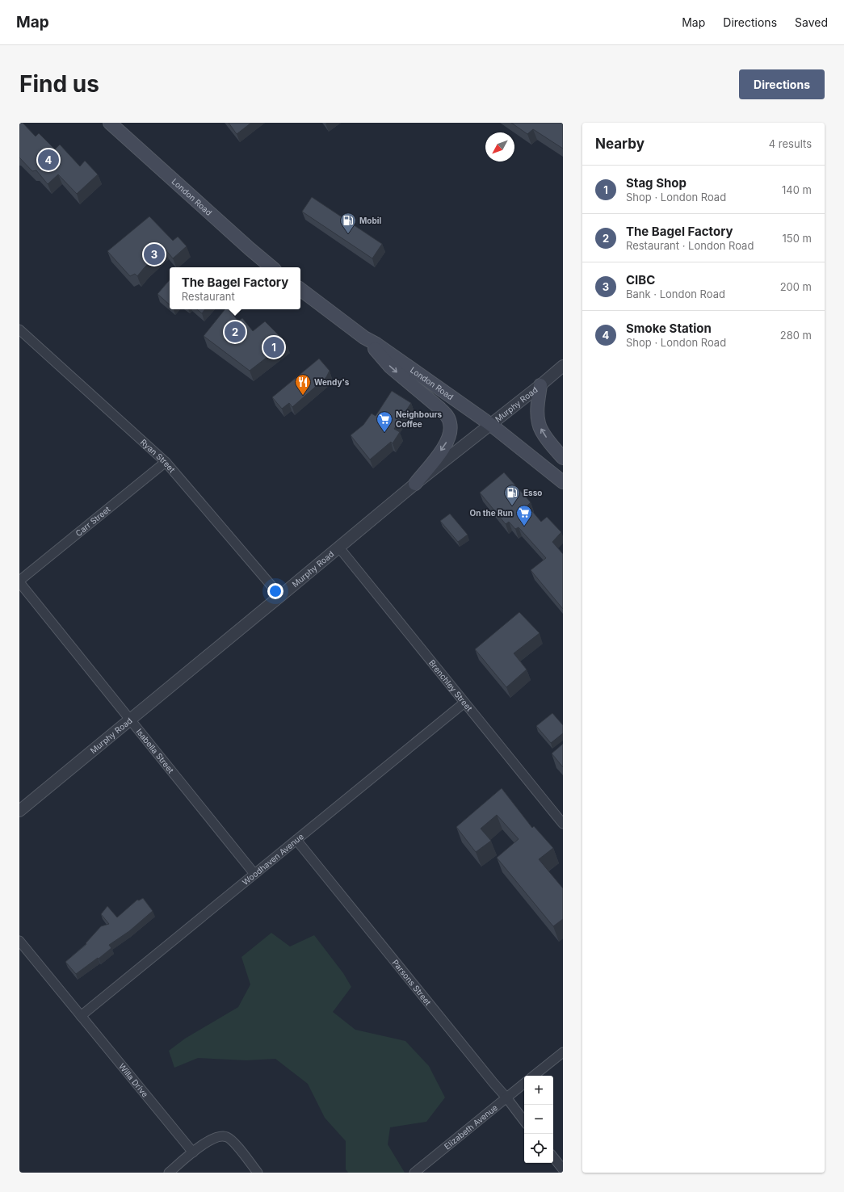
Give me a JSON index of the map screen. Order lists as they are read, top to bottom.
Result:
{
  "streets": {
    "main road": ["London Road"],
    "street": [
      "Murphy Road",
      "Ryan Street",
      "Carr Street",
      "Brenchley Street",
      "Isabella Street",
      "Woodhaven Avenue",
      "Parsons Street",
      "Willa Drive",
      "Elizabeth Avenue"
    ]
  },
  "crossings": [
    ["London Road", "Murphy Road"],
    ["Murphy Road", "Ryan Street"],
    ["Murphy Road", "Brenchley Street"],
    ["Murphy Road", "Isabella Street"],
    ["Ryan Street", "Carr Street"],
    ["Carr Street", "Isabella Street"],
    ["Brenchley Street", "Woodhaven Avenue"],
    ["Isabella Street", "Woodhaven Avenue"],
    ["Woodhaven Avenue", "Parsons Street"],
    ["Woodhaven Avenue", "Willa Drive"],
    ["Parsons Street", "Elizabeth Avenue"]
  ],
  "places": {
    "fuel station": ["Mobil", "Esso"],
    "restaurant": ["Wendy's"],
    "supermarket": ["Neighbours Coffee", "On the Run"]
  },
  "north": "bottom left",
  "page": {
    "header": "Map",
    "nav": ["Map", "Directions", "Saved"],
    "buttons": "Directions",
    "title": "Find us",
    "heading": ["Nearby", "4 results"],
    "pins": [
      "4",
      "3",
      "2",
      "1"
    ],
    "list": [
      {
        "mark": "1",
        "name": "Stag Shop",
        "note": "Shop · London Road",
        "value": "140 m"
      },
      {
        "mark": "2",
        "name": "The Bagel Factory",
        "note": "Restaurant · London Road",
        "value": "150 m"
      },
      {
        "mark": "3",
        "name": "CIBC",
        "note": "Bank · London Road",
        "value": "200 m"
      },
      {
        "mark": "4",
        "name": "Smoke Station",
        "note": "Shop · London Road",
        "value": "280 m"
      }
    ],
    "popup": ["The Bagel Factory", "Restaurant"],
    "map_buttons": ["+", "−"]
  }
}
